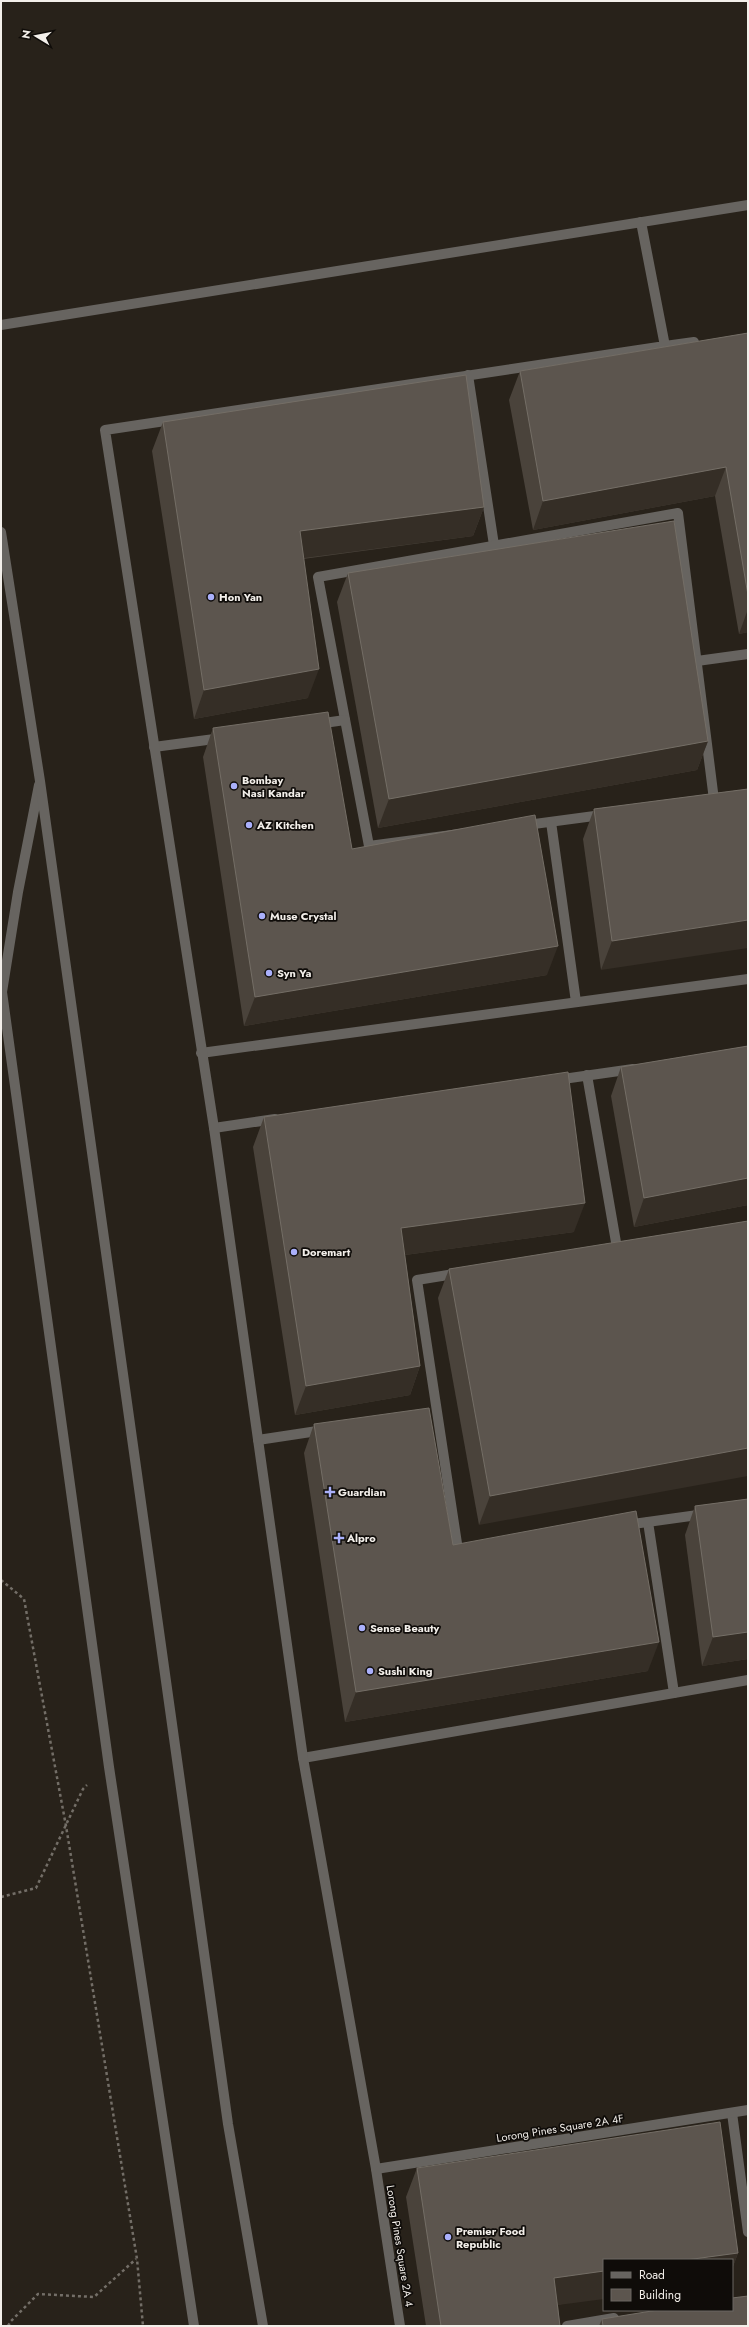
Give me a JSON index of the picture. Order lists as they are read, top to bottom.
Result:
{
  "streets": {
    "street": ["Lorong Pines Square 2A 4F", "Lorong Pines Square 2A 4"]
  },
  "crossings": [
    ["Lorong Pines Square 2A 4F", "Lorong Pines Square 2A 4"]
  ],
  "places": {
    "other": [
      "Hon Yan",
      "Bombay Nasi Kandar",
      "AZ Kitchen",
      "Muse Crystal",
      "Syn Ya",
      "Doremart",
      "Sense Beauty",
      "Sushi King",
      "Premier Food Republic"
    ],
    "health": ["Guardian", "Alpro"]
  },
  "legend": ["Road", "Building"],
  "north": "left"
}
